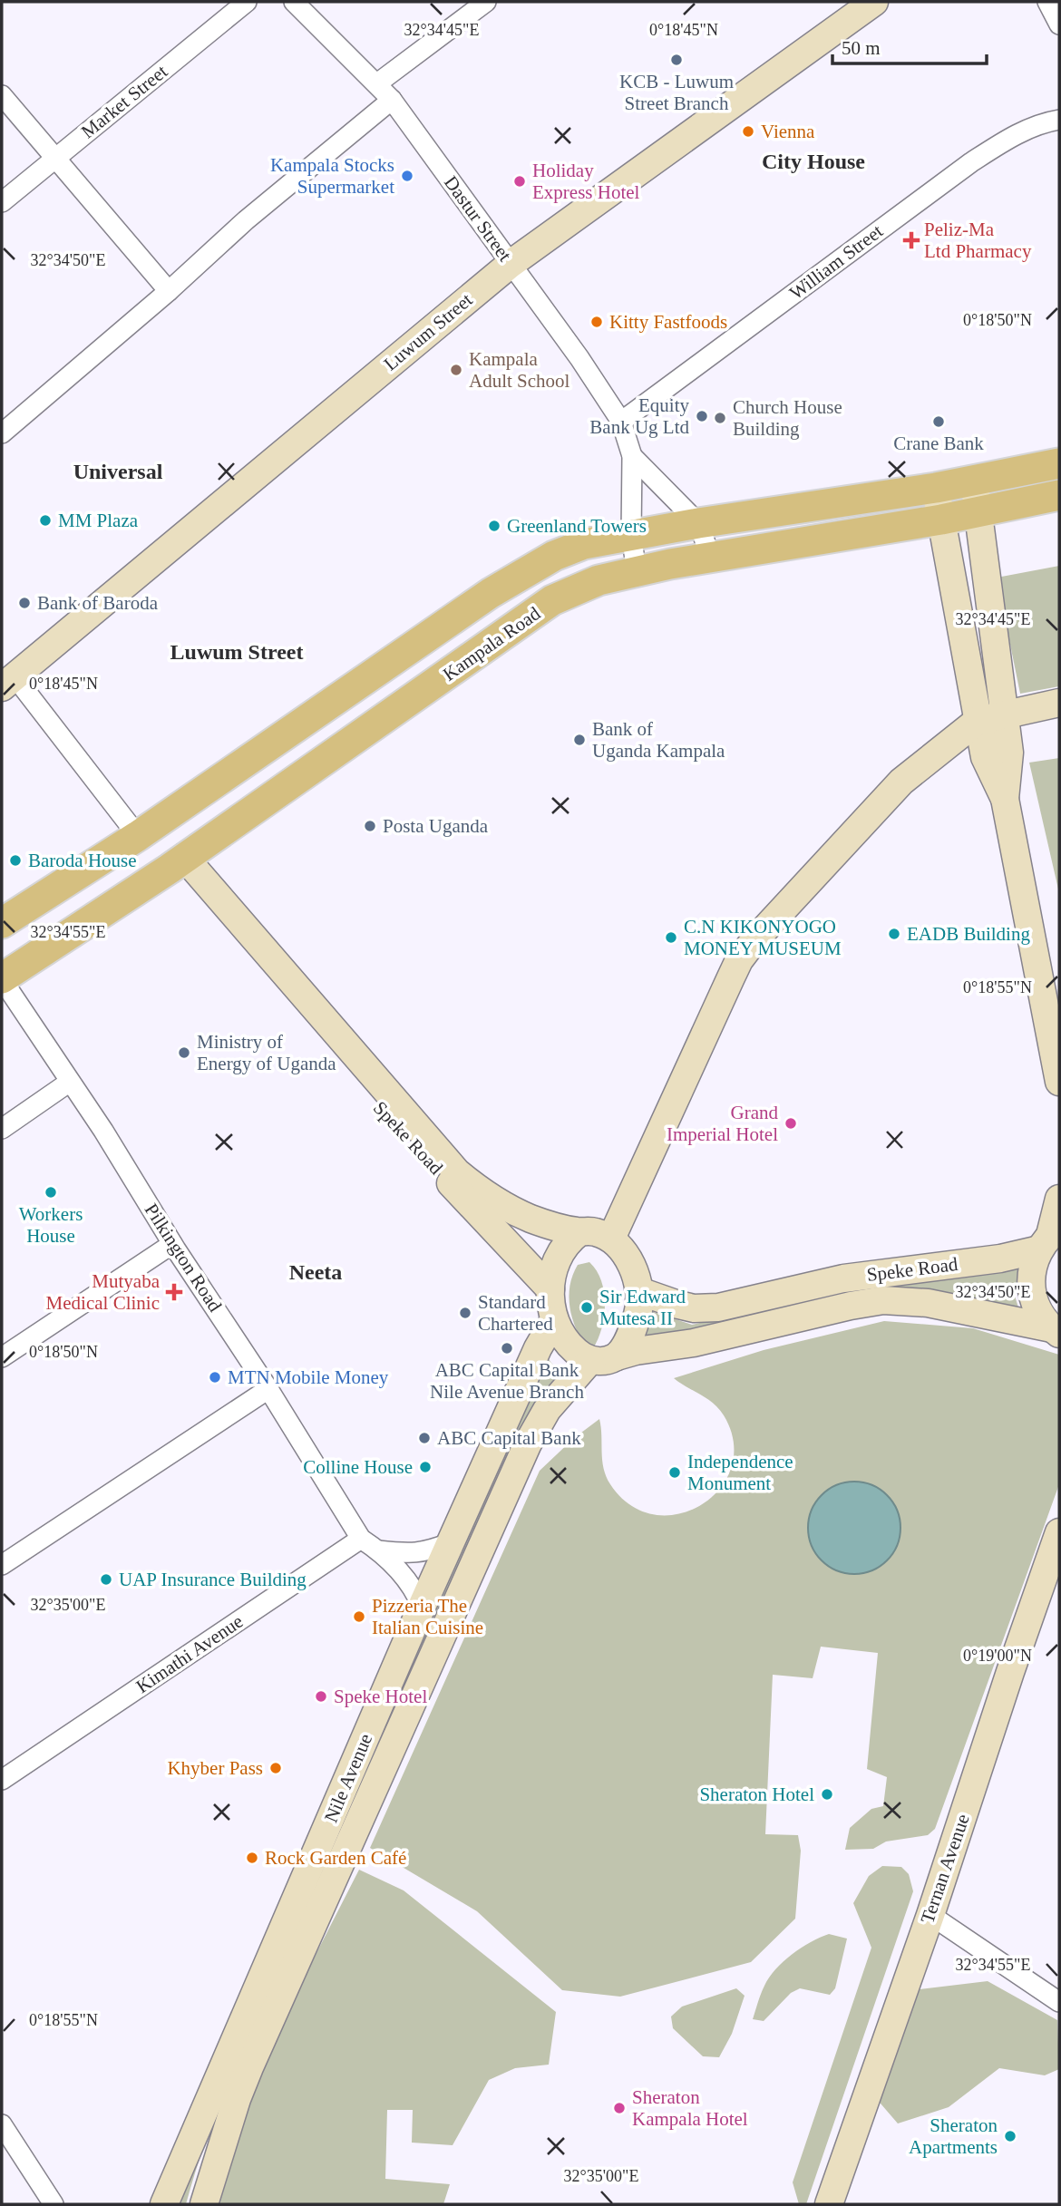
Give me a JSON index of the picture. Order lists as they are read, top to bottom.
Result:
{
  "streets": {
    "main road": [
      "Luwum Street",
      "Kampala Road",
      "Speke Road",
      "Nile Avenue",
      "Ternan Avenue"
    ],
    "street": [
      "Market Street",
      "Dastur Street",
      "William Street",
      "Pilkington Road",
      "Kimathi Avenue"
    ]
  },
  "crossings": [
    ["Dastur Street", "William Street"],
    ["Dastur Street", "Luwum Street"],
    ["Dastur Street", "Kampala Road"],
    ["Kampala Road", "Speke Road"],
    ["Kampala Road", "Pilkington Road"],
    ["Speke Road", "Nile Avenue"],
    ["Pilkington Road", "Kimathi Avenue"]
  ],
  "districts": [
    "City House",
    "Universal",
    "Luwum Street",
    "Neeta"
  ],
  "places": {
    "other": [
      "KCB - Luwum Street Branch",
      "Vienna",
      "Kampala Stocks Supermarket",
      "Holiday Express Hotel",
      "Kitty Fastfoods",
      "Kampala Adult School",
      "Equity Bank Ug Ltd",
      "Church House Building",
      "Crane Bank",
      "MM Plaza",
      "Greenland Towers",
      "Bank of Baroda",
      "Bank of Uganda Kampala",
      "Posta Uganda",
      "Baroda House",
      "EADB Building",
      "C.N KIKONYOGO MONEY MUSEUM",
      "Ministry of Energy of Uganda",
      "Grand Imperial Hotel",
      "Workers House",
      "Sir Edward Mutesa II",
      "Standard Chartered",
      "ABC Capital Bank Nile Avenue Branch",
      "MTN Mobile Money",
      "ABC Capital Bank",
      "Colline House",
      "Independence Monument",
      "UAP Insurance Building",
      "Pizzeria The Italian Cuisine",
      "Speke Hotel",
      "Khyber Pass",
      "Sheraton Hotel",
      "Rock Garden Café",
      "Sheraton Kampala Hotel",
      "Sheraton Apartments"
    ],
    "health": ["Peliz-Ma Ltd Pharmacy", "Mutyaba Medical Clinic"]
  },
  "scale_bar": "50 m",
  "coordinates": [
    "32°34'45\"E",
    "0°18'45\"N",
    "32°34'50\"E",
    "0°18'50\"N",
    "32°34'55\"E",
    "0°18'55\"N",
    "32°35'00\"E",
    "0°19'00\"N"
  ]
}
